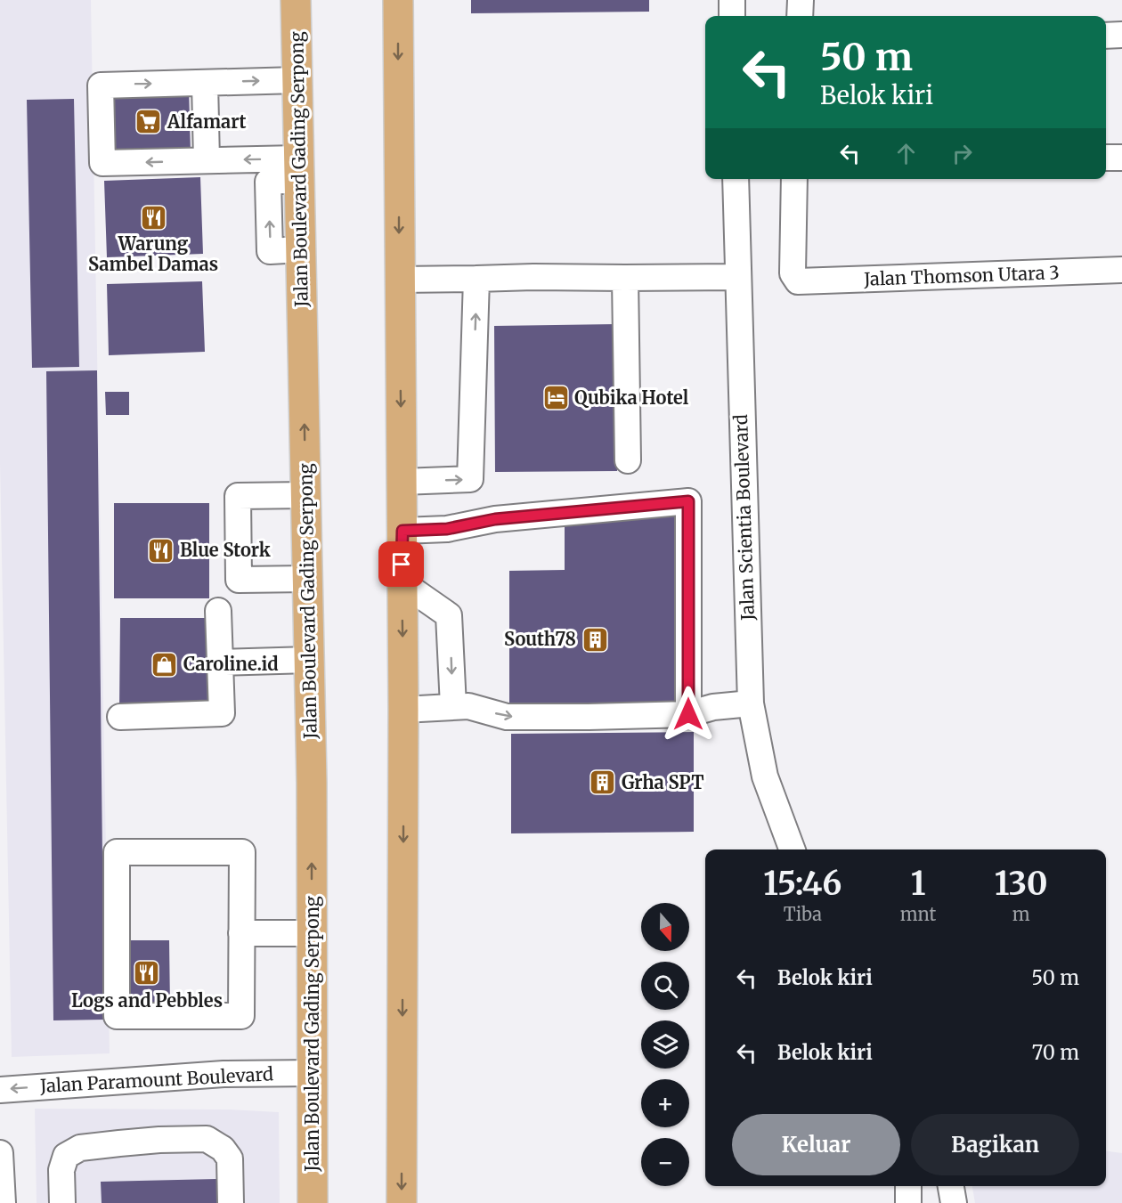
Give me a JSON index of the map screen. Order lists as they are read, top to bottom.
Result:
{
  "streets": {
    "main road": ["Jalan Boulevard Gading Serpong"],
    "street": ["Jalan Thomson Utara 3", "Jalan Scientia Boulevard", "Jalan Paramount Boulevard"]
  },
  "crossings": [
    ["Jalan Boulevard Gading Serpong", "Jalan Paramount Boulevard"]
  ],
  "one_way": ["Jalan Paramount Boulevard"],
  "places": {
    "supermarket": ["Alfamart"],
    "restaurant": ["Warung Sambel Damas", "Blue Stork", "Logs and Pebbles"],
    "hotel": ["Qubika Hotel"],
    "building": ["South78", "Grha SPT"],
    "shop": ["Caroline.id"]
  },
  "north": "bottom",
  "page": {
    "turn": ["50 m", "Belok kiri"],
    "eta": [
      "15:46",
      "Tiba",
      "1",
      "mnt",
      "130",
      "m"
    ],
    "map_buttons": ["+", "−"],
    "list": [
      {
        "name": "Belok kiri",
        "value": "50 m"
      },
      {
        "name": "Belok kiri",
        "value": "70 m"
      }
    ],
    "buttons": ["Keluar", "Bagikan"]
  }
}
